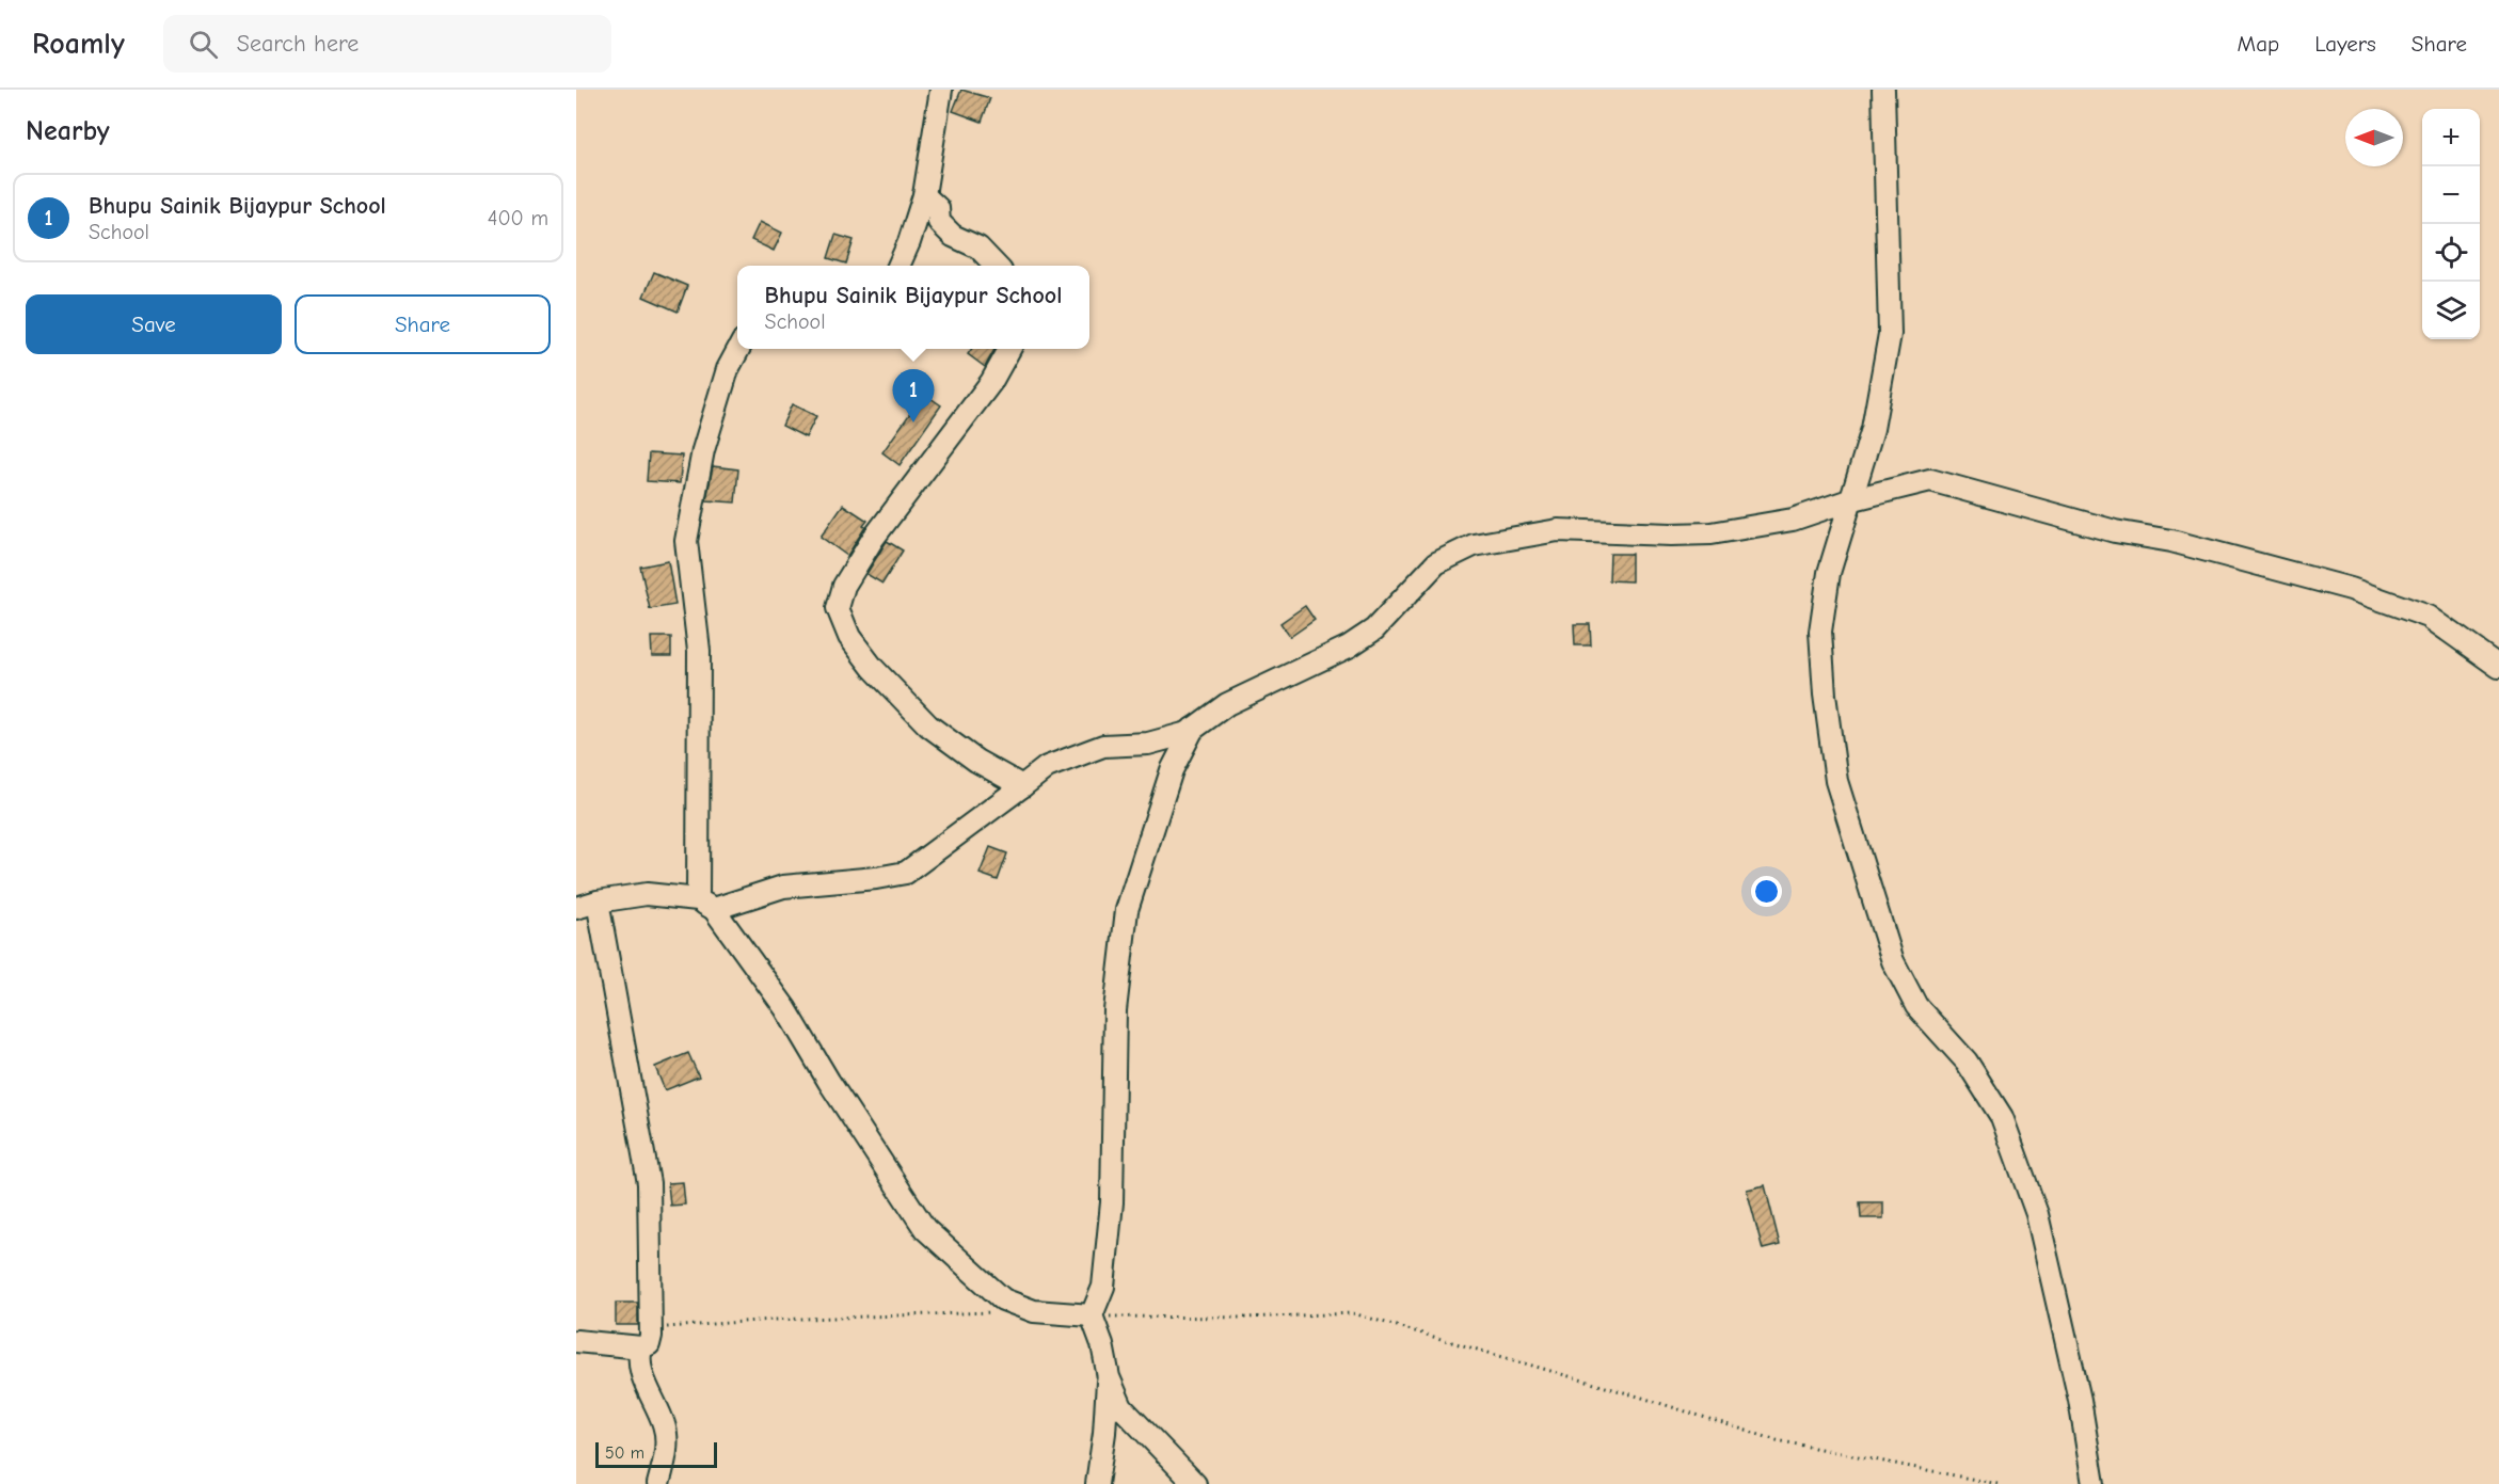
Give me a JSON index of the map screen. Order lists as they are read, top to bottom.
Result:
{
  "scale_bar": "50 m",
  "north": "left",
  "page": {
    "header": "Roamly",
    "search": "Search here",
    "nav": ["Map", "Layers", "Share"],
    "heading": "Nearby",
    "map_buttons": ["+", "−"],
    "list": [
      {
        "mark": "1",
        "name": "Bhupu Sainik Bijaypur School",
        "note": "School",
        "value": "400 m"
      }
    ],
    "popup": ["Bhupu Sainik Bijaypur School", "School"],
    "buttons": ["Save", "Share"],
    "pins": "1",
    "scale": "50 m"
  }
}
